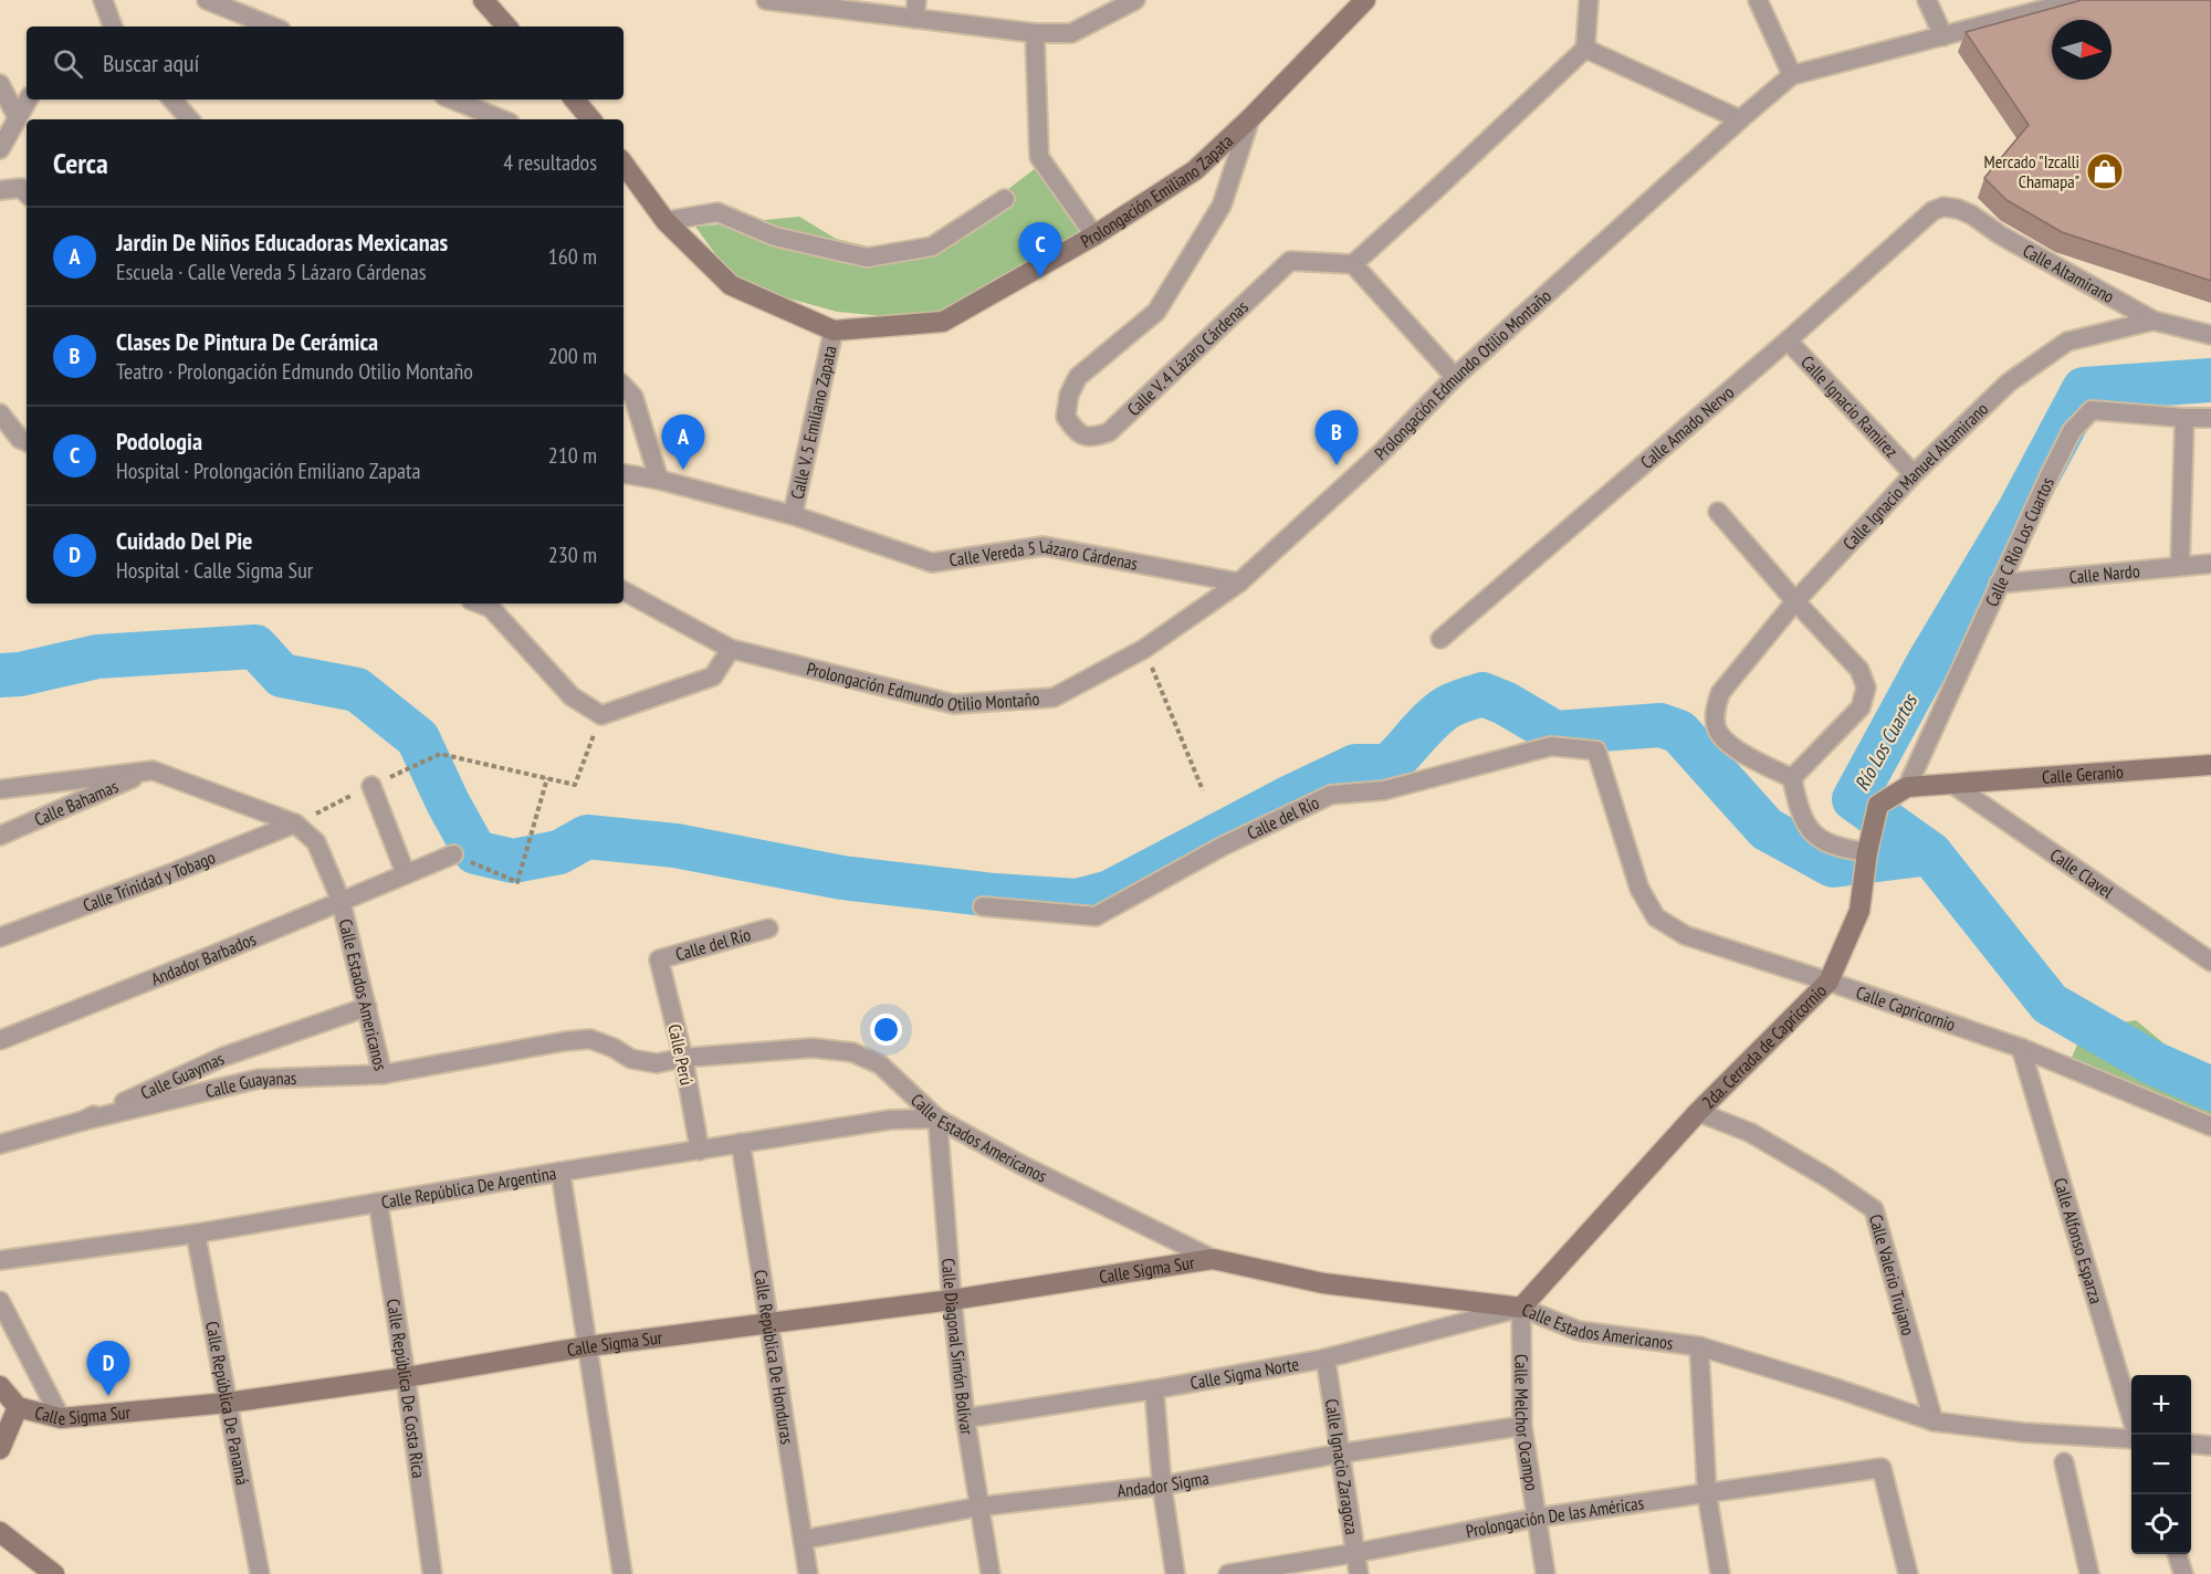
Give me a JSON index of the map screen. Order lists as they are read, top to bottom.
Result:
{
  "streets": {
    "main road": [
      "Prolongación Emiliano Zapata",
      "Calle Geranio",
      "Calle Estados Americanos",
      "2da. Cerrada de Capricornio",
      "Calle Sigma Sur"
    ],
    "street": [
      "Calle Altamirano",
      "Calle V. 4 Lázaro Cárdenas",
      "Prolongación Edmundo Otilio Montaño",
      "Calle Ignacio Ramírez",
      "Calle V. 5 Emiliano Zapata",
      "Calle Amado Nervo",
      "Calle Ignacio Manuel Altamirano",
      "Calle C Río Los Cuartos",
      "Calle Vereda 5 Lázaro Cárdenas",
      "Calle Nardo",
      "Calle Bahamas",
      "Calle del Río",
      "Calle Clavel",
      "Calle Trinidad y Tobago",
      "Andador Barbados",
      "Calle Capricornio",
      "Calle Perú",
      "Calle Guaymas",
      "Calle Guayanas",
      "Calle República De Argentina",
      "Calle Alfonso Esparza",
      "Calle Valerio Trujano",
      "Calle Diagonal Simón Bolívar",
      "Calle República De Honduras",
      "Calle Sigma Norte",
      "Calle República De Costa Rica",
      "Calle República De Panamá",
      "Calle Melchor Ocampo",
      "Calle Ignacio Zaragoza",
      "Andador Sigma",
      "Prolongación De las Américas"
    ]
  },
  "crossings": [
    ["Prolongación Emiliano Zapata", "Calle V. 4 Lázaro Cárdenas"],
    ["Prolongación Emiliano Zapata", "Calle V. 5 Emiliano Zapata"],
    ["Calle Altamirano", "Calle Amado Nervo"],
    ["Calle Altamirano", "Calle Ignacio Manuel Altamirano"],
    ["Prolongación Edmundo Otilio Montaño", "Calle Vereda 5 Lázaro Cárdenas"],
    ["Calle Ignacio Ramírez", "Calle Amado Nervo"],
    ["Calle Ignacio Ramírez", "Calle Ignacio Manuel Altamirano"],
    ["Calle V. 5 Emiliano Zapata", "Calle Vereda 5 Lázaro Cárdenas"],
    ["Calle C Río Los Cuartos", "Calle Nardo"],
    ["Calle C Río Los Cuartos", "2da. Cerrada de Capricornio"],
    ["Calle Geranio", "Calle Clavel"],
    ["Calle Geranio", "2da. Cerrada de Capricornio"],
    ["Calle Bahamas", "Calle Estados Americanos"],
    ["Calle del Río", "Calle Capricornio"],
    ["Calle del Río", "Calle Perú"],
    ["Calle Clavel", "2da. Cerrada de Capricornio"],
    ["Calle Trinidad y Tobago", "Calle Estados Americanos"],
    ["Andador Barbados", "Calle Estados Americanos"],
    ["Calle Estados Americanos", "2da. Cerrada de Capricornio"],
    ["Calle Estados Americanos", "Calle Perú"],
    ["Calle Estados Americanos", "Calle Guaymas"],
    ["Calle Estados Americanos", "Calle Guayanas"],
    ["Calle Estados Americanos", "Calle República De Argentina"],
    ["Calle Estados Americanos", "Calle Sigma Sur"],
    ["Calle Estados Americanos", "Calle Valerio Trujano"],
    ["Calle Estados Americanos", "Calle Diagonal Simón Bolívar"],
    ["Calle Estados Americanos", "Calle Sigma Norte"],
    ["Calle Estados Americanos", "Calle Melchor Ocampo"],
    ["Calle Capricornio", "2da. Cerrada de Capricornio"],
    ["Calle Capricornio", "Calle Alfonso Esparza"],
    ["2da. Cerrada de Capricornio", "Calle Valerio Trujano"],
    ["2da. Cerrada de Capricornio", "Calle Sigma Norte"],
    ["2da. Cerrada de Capricornio", "Calle Melchor Ocampo"],
    ["Calle Perú", "Calle República De Argentina"],
    ["Calle Guaymas", "Calle Guayanas"],
    ["Calle República De Argentina", "Calle Diagonal Simón Bolívar"],
    ["Calle República De Argentina", "Calle República De Honduras"],
    ["Calle República De Argentina", "Calle República De Costa Rica"],
    ["Calle República De Argentina", "Calle República De Panamá"],
    ["Calle Sigma Sur", "Calle Diagonal Simón Bolívar"],
    ["Calle Sigma Sur", "Calle República De Honduras"],
    ["Calle Sigma Sur", "Calle República De Costa Rica"],
    ["Calle Sigma Sur", "Calle República De Panamá"],
    ["Calle Diagonal Simón Bolívar", "Calle Sigma Norte"],
    ["Calle Diagonal Simón Bolívar", "Andador Sigma"],
    ["Calle República De Honduras", "Andador Sigma"],
    ["Calle Sigma Norte", "Calle Melchor Ocampo"],
    ["Calle Sigma Norte", "Calle Ignacio Zaragoza"],
    ["Calle Melchor Ocampo", "Andador Sigma"],
    ["Calle Melchor Ocampo", "Prolongación De las Américas"],
    ["Calle Ignacio Zaragoza", "Andador Sigma"],
    ["Calle Ignacio Zaragoza", "Prolongación De las Américas"]
  ],
  "water": ["Río Los Cuartos"],
  "places": {
    "shop": ["Mercado \"Izcalli Chamapa\""]
  },
  "north": "right",
  "page": {
    "search": "Buscar aquí",
    "heading": ["Cerca", "4 resultados"],
    "list": [
      {
        "mark": "A",
        "name": "Jardin De Niños Educadoras Mexicanas",
        "note": "Escuela · Calle Vereda 5 Lázaro Cárdenas",
        "value": "160 m"
      },
      {
        "mark": "B",
        "name": "Clases De Pintura De Cerámica",
        "note": "Teatro · Prolongación Edmundo Otilio Montaño",
        "value": "200 m"
      },
      {
        "mark": "C",
        "name": "Podologia",
        "note": "Hospital · Prolongación Emiliano Zapata",
        "value": "210 m"
      },
      {
        "mark": "D",
        "name": "Cuidado Del Pie",
        "note": "Hospital · Calle Sigma Sur",
        "value": "230 m"
      }
    ],
    "pins": [
      "C",
      "B",
      "A",
      "D"
    ],
    "map_buttons": ["+", "−"]
  }
}
